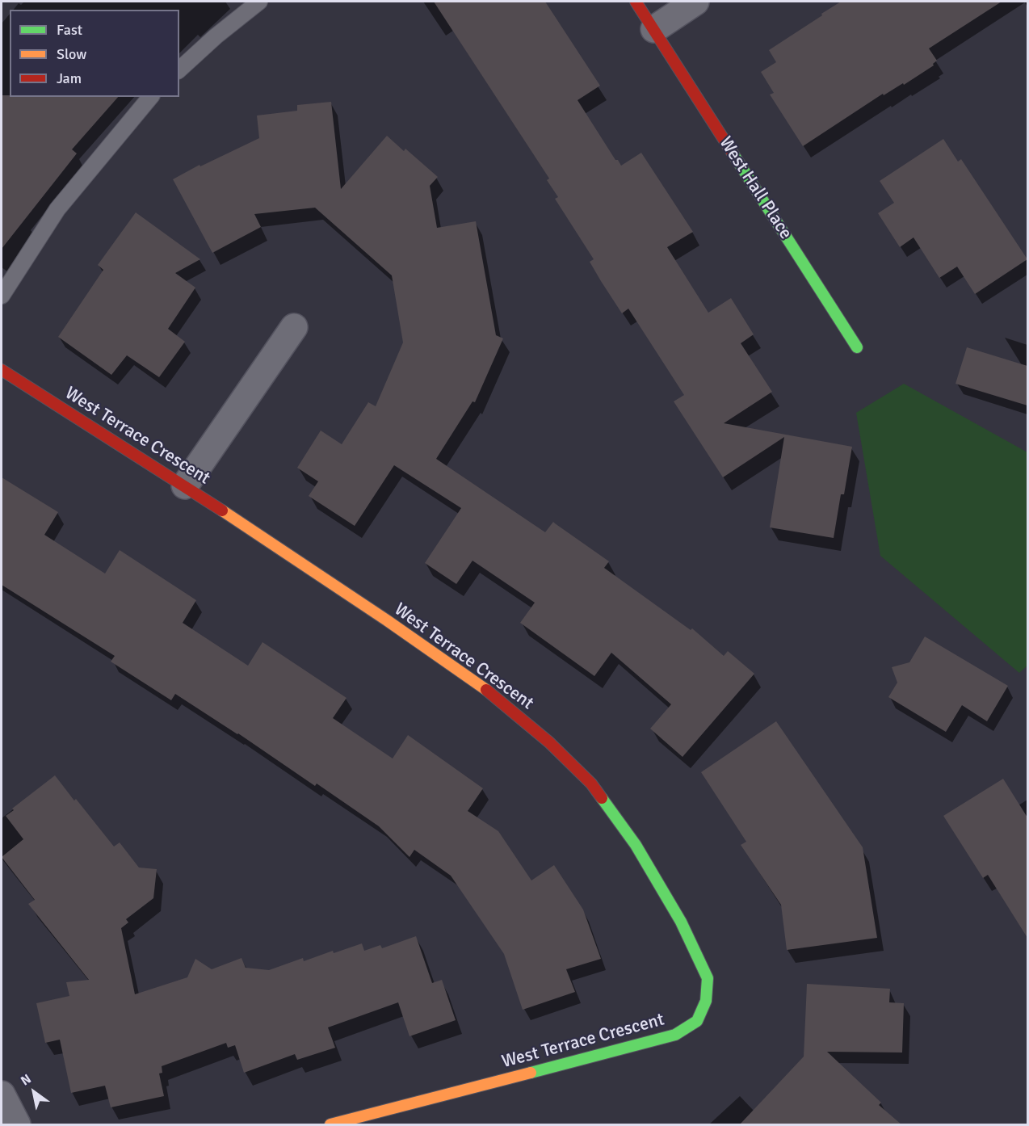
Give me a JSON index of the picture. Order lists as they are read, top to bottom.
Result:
{
  "streets": {
    "street": ["West Hall Place", "West Terrace Crescent"]
  },
  "legend": ["Fast", "Slow", "Jam"],
  "north": "top left"
}
